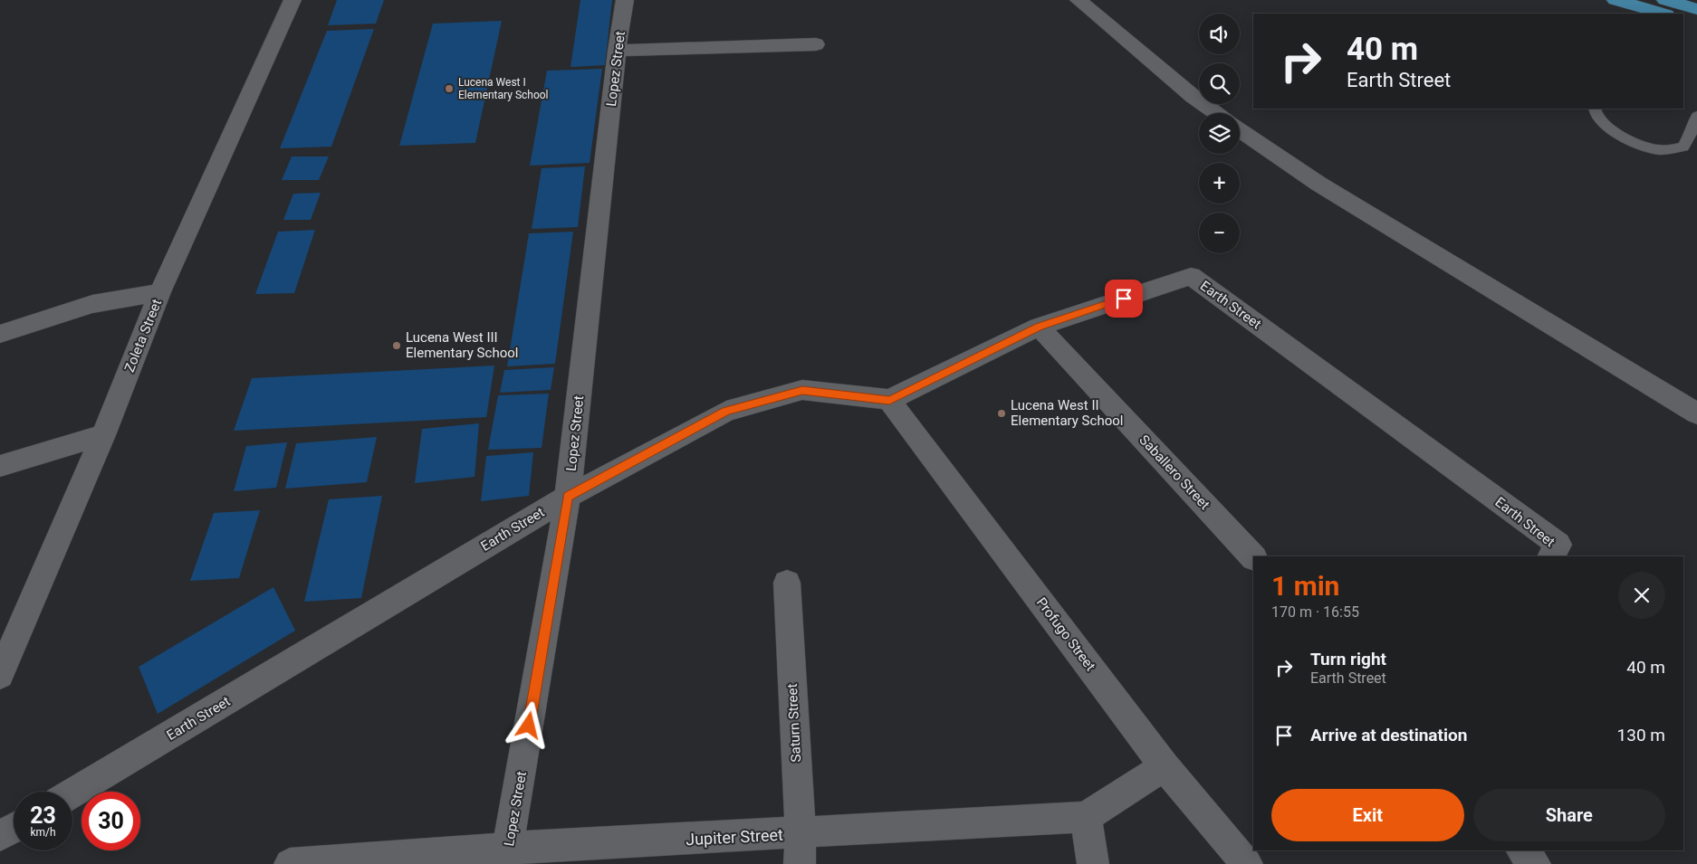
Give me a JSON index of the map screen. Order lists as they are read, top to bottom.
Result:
{
  "streets": {
    "street": [
      "Lopez Street",
      "Earth Street",
      "Zoleta Street",
      "Saballero Street",
      "Profugo Street",
      "Saturn Street",
      "Jupiter Street"
    ]
  },
  "crossings": [
    ["Lopez Street", "Earth Street"],
    ["Lopez Street", "Jupiter Street"],
    ["Earth Street", "Saballero Street"],
    ["Earth Street", "Profugo Street"],
    ["Profugo Street", "Jupiter Street"],
    ["Saturn Street", "Jupiter Street"]
  ],
  "places": ["Lucena West I Elementary School", "Lucena West III Elementary School", "Lucena West II Elementary School"],
  "page": {
    "map_buttons": ["+", "−"],
    "turn": ["40 m", "Earth Street"],
    "heading": ["1 min", "170 m · 16:55"],
    "list": [
      {
        "name": "Turn right",
        "note": "Earth Street",
        "value": "40 m"
      },
      {
        "name": "Arrive at destination",
        "value": "130 m"
      }
    ],
    "buttons": ["Exit", "Share"],
    "speed": "23 km/h",
    "limit": "30"
  }
}
